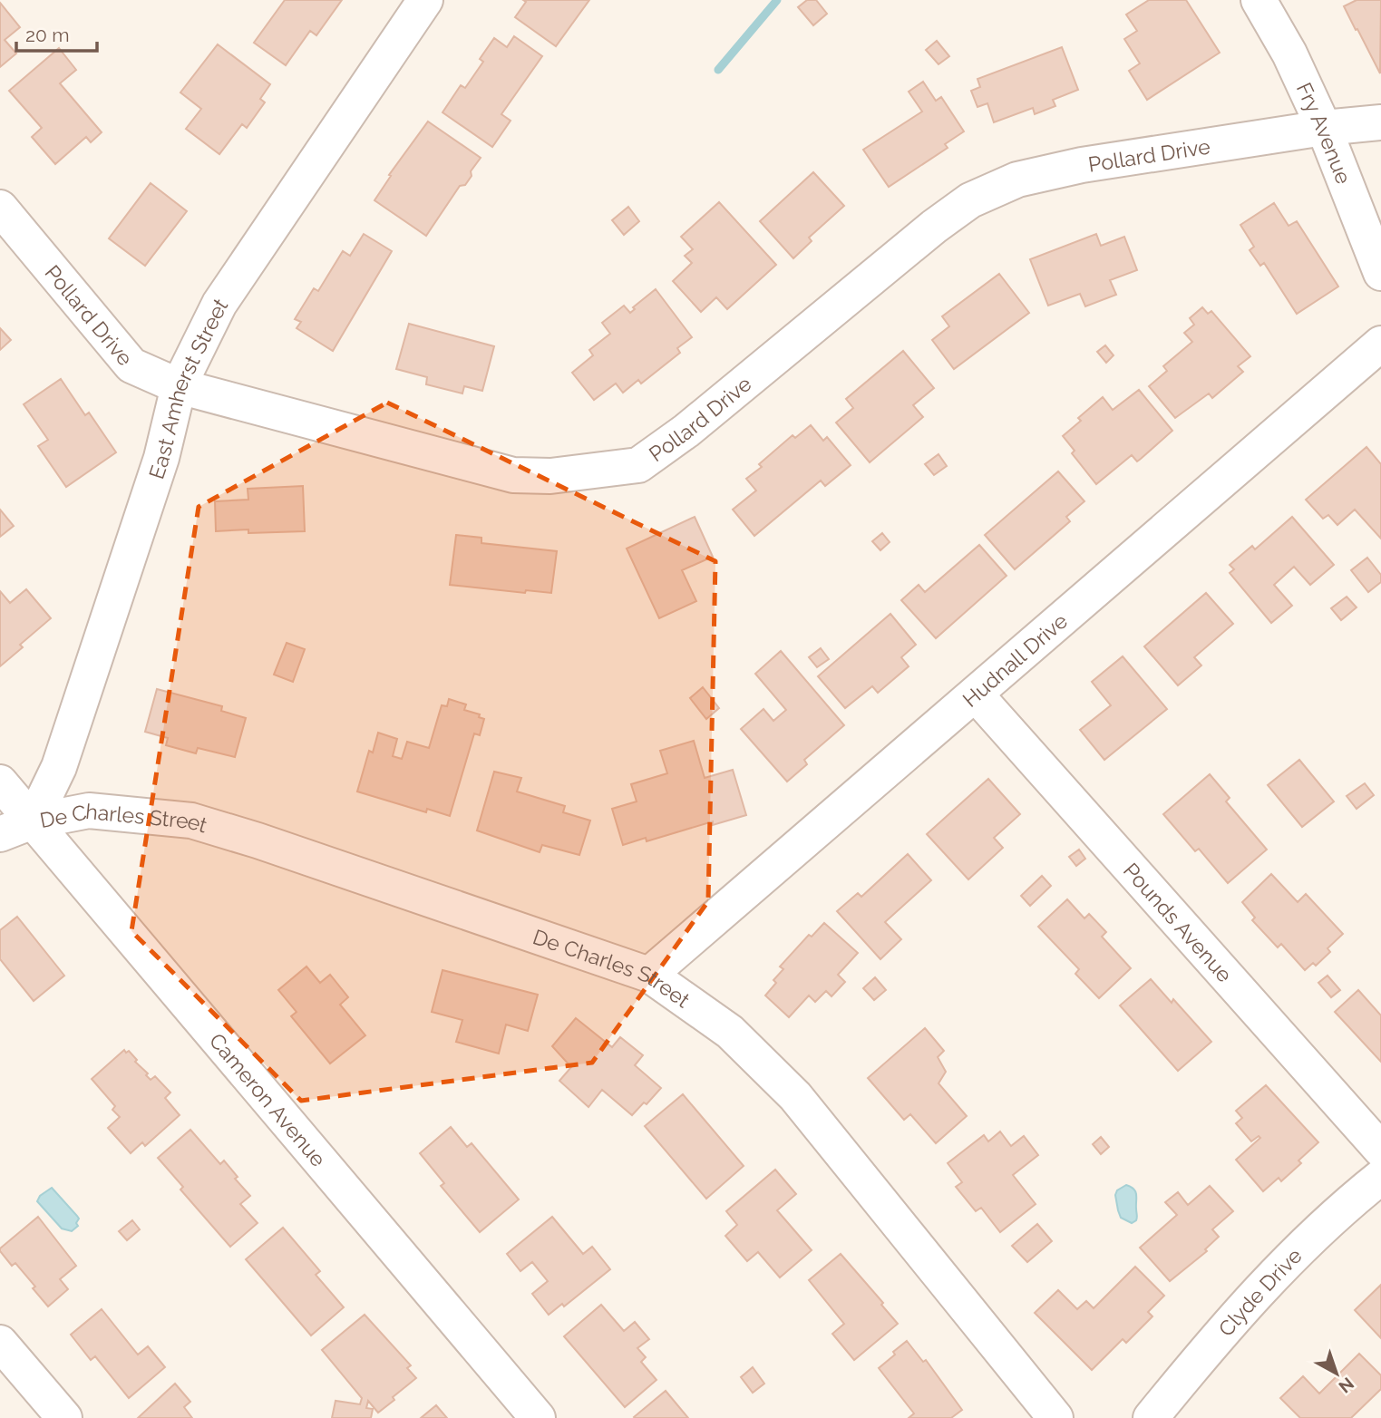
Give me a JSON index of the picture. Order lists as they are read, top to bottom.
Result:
{
  "streets": {
    "street": [
      "Fry Avenue",
      "Pollard Drive",
      "East Amherst Street",
      "Hudnall Drive",
      "De Charles Street",
      "Pounds Avenue",
      "Cameron Avenue",
      "Clyde Drive"
    ]
  },
  "crossings": [
    ["Fry Avenue", "Pollard Drive"],
    ["Pollard Drive", "East Amherst Street"],
    ["East Amherst Street", "De Charles Street"],
    ["East Amherst Street", "Cameron Avenue"],
    ["Hudnall Drive", "De Charles Street"],
    ["Hudnall Drive", "Pounds Avenue"],
    ["De Charles Street", "Cameron Avenue"]
  ],
  "scale_bar": "20 m",
  "north": "bottom right"
}
